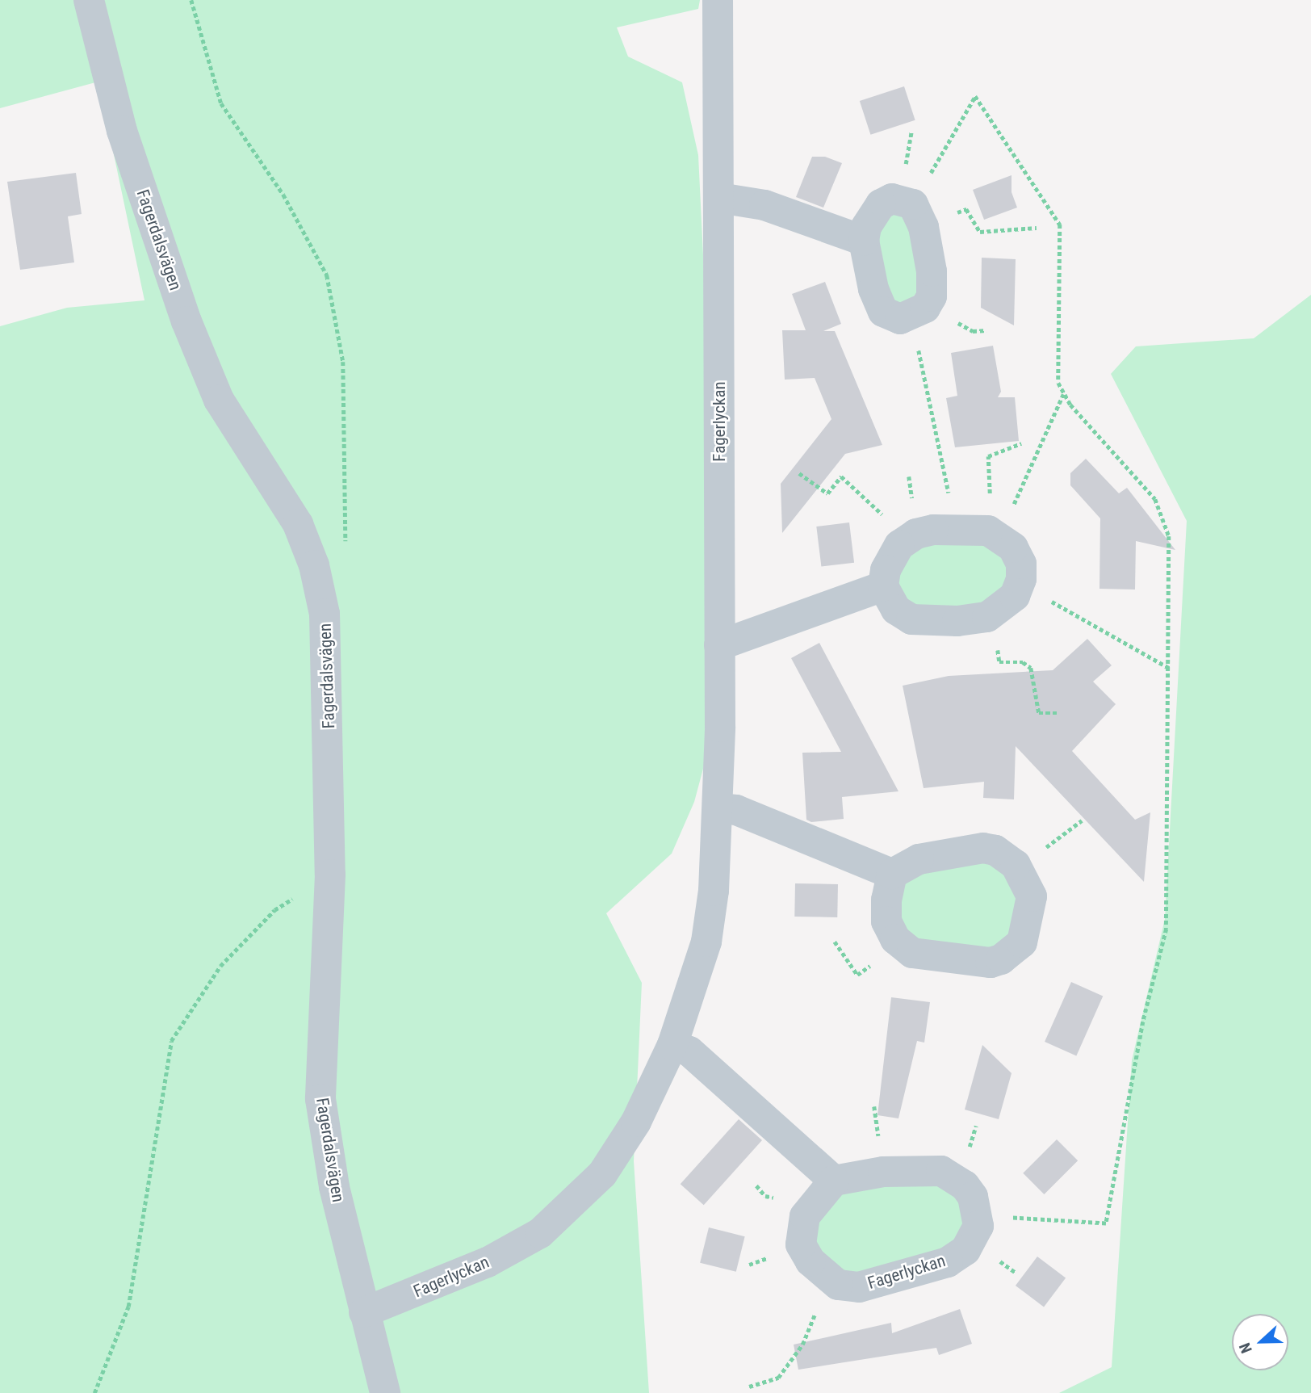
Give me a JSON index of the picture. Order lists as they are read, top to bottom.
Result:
{
  "streets": {
    "street": ["Fagerdalsvägen", "Fagerlyckan"]
  },
  "crossings": [
    ["Fagerdalsvägen", "Fagerlyckan"]
  ],
  "north": "left"
}
